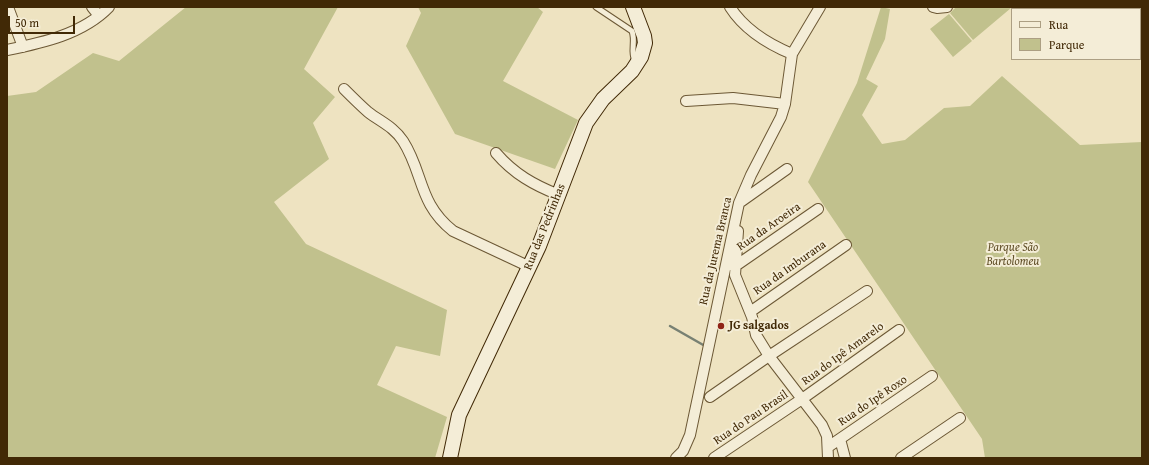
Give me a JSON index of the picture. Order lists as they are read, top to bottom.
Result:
{
  "streets": {
    "main road": ["Rua das Pedrinhas"],
    "street": [
      "Rua da Aroeira",
      "Rua da Jurema Branca",
      "Rua da Imburana",
      "Rua do Ipê Amarelo",
      "Rua do Ipê Roxo",
      "Rua do Pau Brasil"
    ]
  },
  "crossings": [
    ["Rua do Ipê Amarelo", "Rua do Pau Brasil"]
  ],
  "parks": ["Parque São Bartolomeu"],
  "places": ["JG salgados"],
  "legend": ["Rua", "Parque"],
  "scale_bar": "50 m"
}
